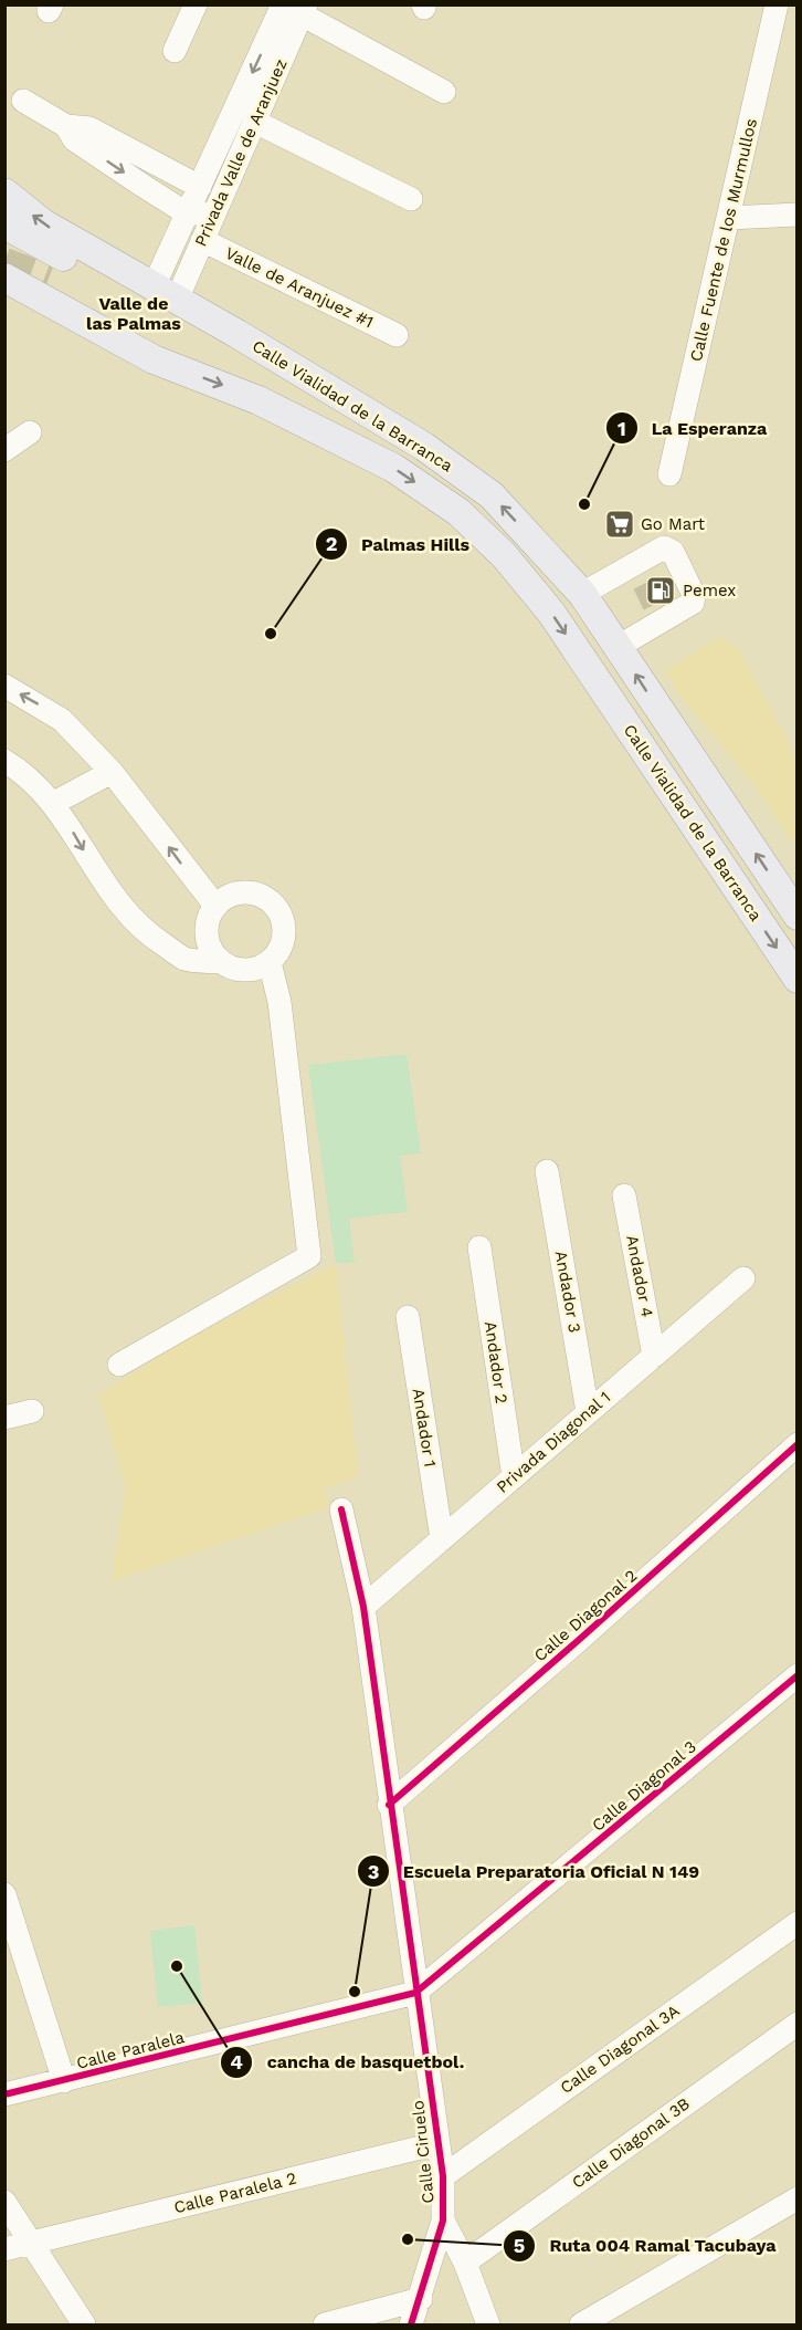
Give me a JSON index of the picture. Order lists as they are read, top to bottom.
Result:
{
  "streets": {
    "main road": ["Calle Vialidad de la Barranca"],
    "street": [
      "Privada Valle de Aranjuez",
      "Calle Fuente de los Murmullos",
      "Valle de Aranjuez #1",
      "Andador 4",
      "Andador 3",
      "Andador 2",
      "Andador 1",
      "Privada Diagonal 1",
      "Calle Diagonal 2",
      "Calle Diagonal 3",
      "Calle Diagonal 3A",
      "Calle Paralela",
      "Calle Diagonal 3B",
      "Calle Ciruelo",
      "Calle Paralela 2"
    ]
  },
  "crossings": [
    ["Privada Valle de Aranjuez", "Valle de Aranjuez #1"],
    ["Privada Valle de Aranjuez", "Calle Vialidad de la Barranca"],
    ["Andador 4", "Privada Diagonal 1"],
    ["Andador 3", "Privada Diagonal 1"],
    ["Andador 2", "Privada Diagonal 1"],
    ["Andador 1", "Privada Diagonal 1"],
    ["Privada Diagonal 1", "Calle Ciruelo"],
    ["Calle Diagonal 2", "Calle Ciruelo"],
    ["Calle Diagonal 3", "Calle Paralela"],
    ["Calle Diagonal 3", "Calle Ciruelo"],
    ["Calle Diagonal 3A", "Calle Ciruelo"],
    ["Calle Paralela", "Calle Ciruelo"],
    ["Calle Ciruelo", "Calle Paralela 2"]
  ],
  "districts": ["Valle de las Palmas"],
  "places": {
    "other": [
      "La Esperanza",
      "Palmas Hills",
      "cancha de basquetbol.",
      "Escuela Preparatoria Oficial N 149",
      "Ruta 004 Ramal Tacubaya"
    ],
    "supermarket": ["Go Mart"],
    "fuel station": ["Pemex"]
  }
}
